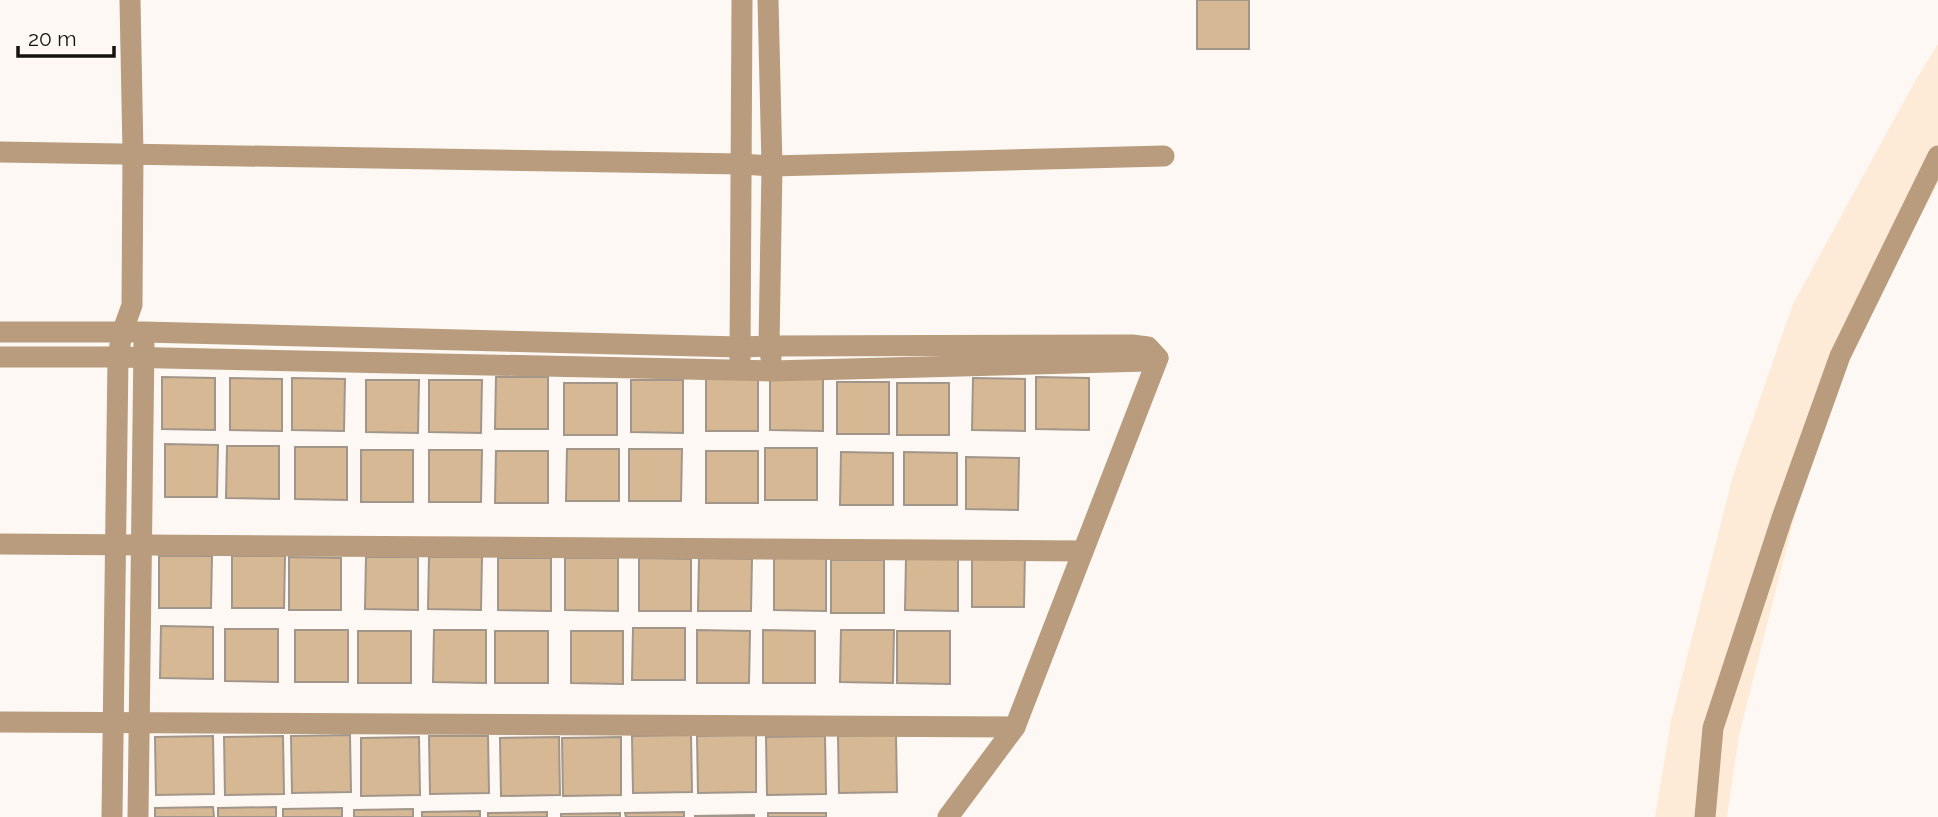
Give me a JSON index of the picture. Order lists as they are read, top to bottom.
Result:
{
  "scale_bar": "20 m"
}
